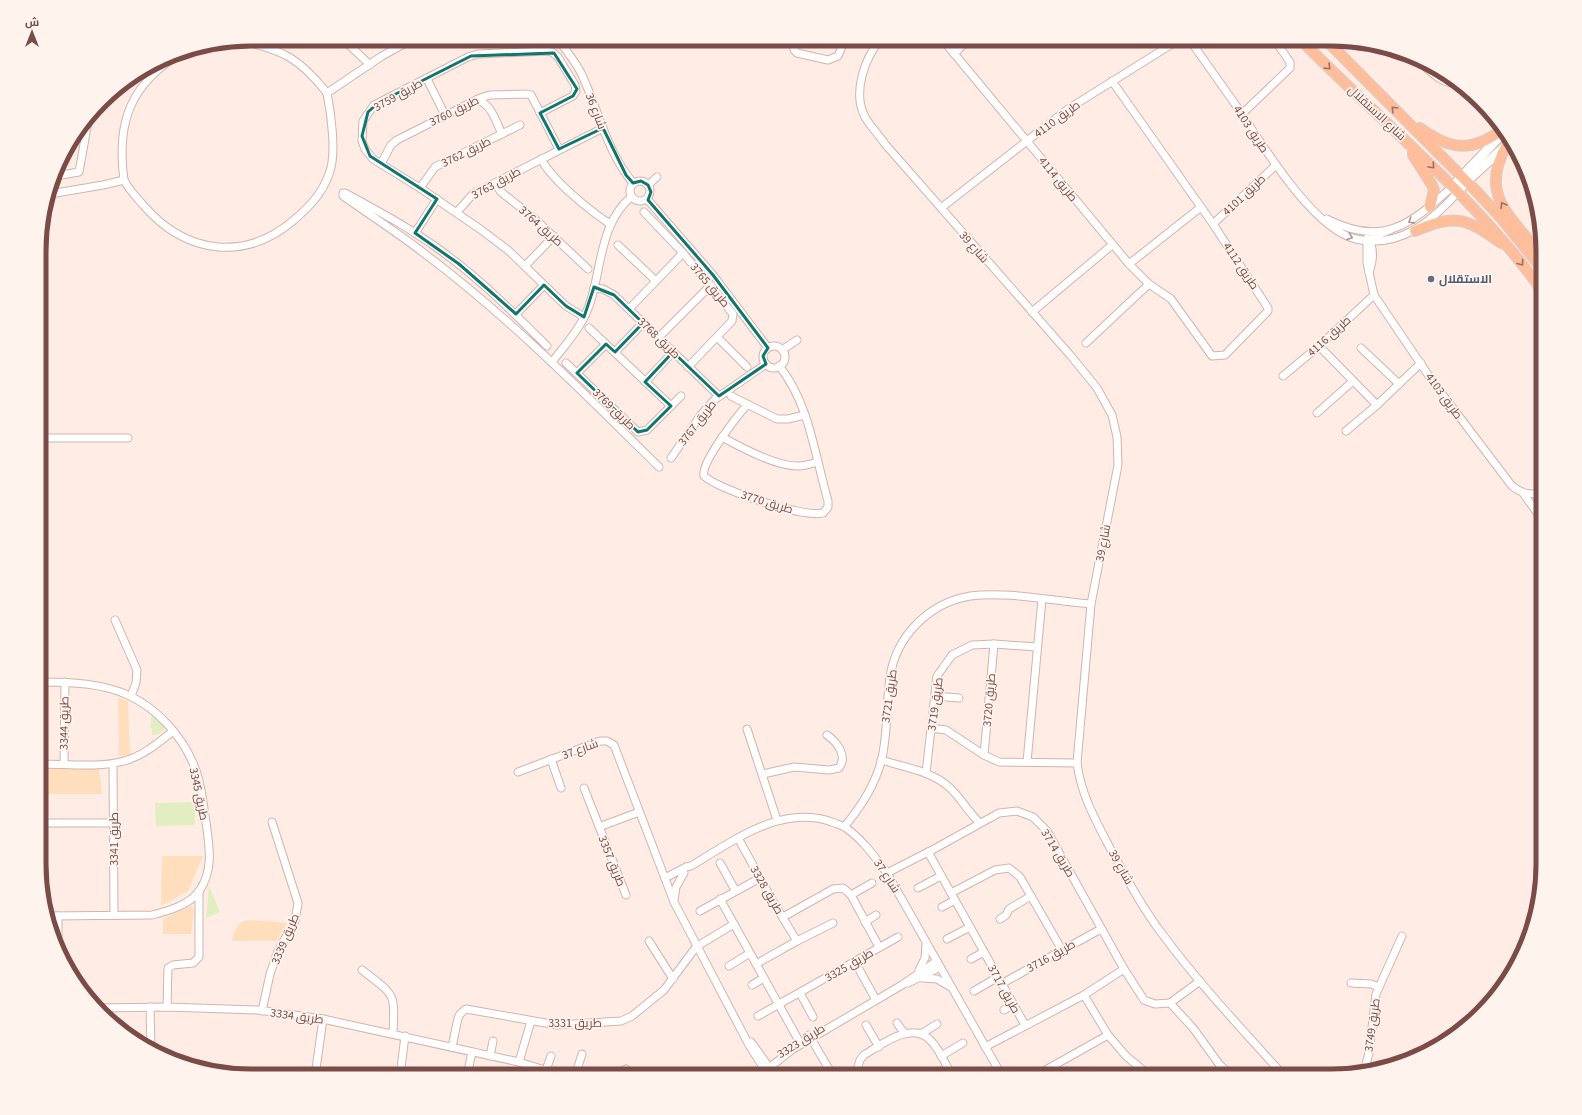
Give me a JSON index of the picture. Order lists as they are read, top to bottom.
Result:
{
  "streets": {
    "main road": ["شارع الاستقلال"],
    "street": [
      "طريق 3759",
      "طريق 3760",
      "شارع 36",
      "طريق 4110",
      "طريق 4103",
      "طريق 3762",
      "طريق 4114",
      "طريق 3763",
      "طريق 4101",
      "طريق 3764",
      "شارع 39",
      "طريق 4112",
      "طريق 3765",
      "طريق 4116",
      "طريق 3768",
      "طريق 3769",
      "طريق 3767",
      "طريق 3770",
      "طريق 3721",
      "طريق 3720",
      "طريق 3719",
      "طريق 3344",
      "شارع 37",
      "طريق 3345",
      "طريق 3341",
      "طريق 3714",
      "طريق 3357",
      "طريق 3328",
      "طريق 3339",
      "طريق 3716",
      "طريق 3325",
      "طريق 3717",
      "طريق 3334",
      "طريق 3331",
      "طريق 3749",
      "طريق 3323"
    ]
  },
  "crossings": [
    ["طريق 3759", "طريق 3760"],
    ["طريق 3759", "طريق 3762"],
    ["طريق 3759", "طريق 3763"],
    ["طريق 3760", "طريق 3763"],
    ["شارع 36", "طريق 3763"],
    ["شارع الاستقلال", "طريق 4103"],
    ["طريق 4110", "طريق 4114"],
    ["طريق 4110", "شارع 39"],
    ["طريق 4110", "طريق 4112"],
    ["طريق 4103", "طريق 4101"],
    ["طريق 4103", "طريق 4116"],
    ["طريق 4114", "طريق 4112"],
    ["طريق 3763", "طريق 3764"],
    ["طريق 4101", "طريق 4112"],
    ["شارع 39", "طريق 3721"],
    ["طريق 3765", "طريق 3768"],
    ["طريق 3768", "طريق 3767"],
    ["طريق 3767", "طريق 3770"],
    ["طريق 3721", "شارع 37"],
    ["طريق 3720", "طريق 3719"],
    ["طريق 3344", "طريق 3345"],
    ["طريق 3344", "طريق 3341"],
    ["شارع 37", "طريق 3714"],
    ["شارع 37", "طريق 3357"],
    ["شارع 37", "طريق 3328"],
    ["شارع 37", "طريق 3323"],
    ["طريق 3714", "طريق 3716"],
    ["طريق 3714", "طريق 3717"],
    ["طريق 3339", "طريق 3334"],
    ["طريق 3716", "طريق 3717"],
    ["طريق 3334", "طريق 3331"]
  ],
  "places": ["الاستقلال"],
  "north": "top"
}
